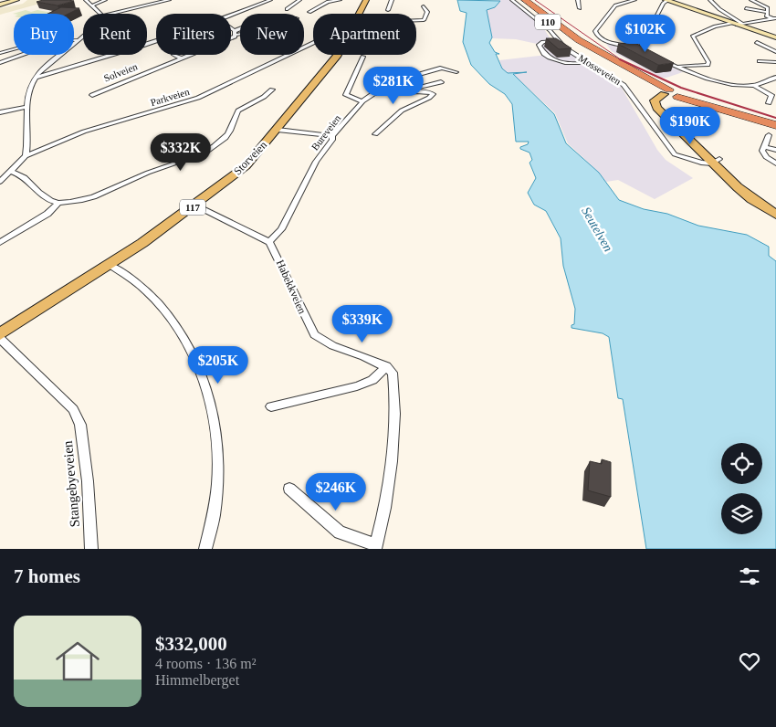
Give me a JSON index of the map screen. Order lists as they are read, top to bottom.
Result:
{
  "streets": {
    "highway": ["110", "Mosseveien"],
    "main road": ["Storveien", "117"],
    "street": [
      "Solveien",
      "Parkveien",
      "Bureveien",
      "Habekkveien",
      "Stangebyeveien"
    ]
  },
  "crossings": [
    ["Bureveien", "Habekkveien"],
    ["Storveien", "Stangebyeveien"]
  ],
  "water": ["Seutelven"],
  "page": {
    "chip": [
      "Buy",
      "Rent",
      "Filters",
      "New",
      "Apartment"
    ],
    "price": [
      "$102K",
      "$281K",
      "$190K",
      "$332K",
      "$339K",
      "$205K",
      "$246K"
    ],
    "heading": "7 homes",
    "list": [
      {
        "name": "$332,000",
        "note": "4 rooms · 136 m² · Himmelberget"
      }
    ]
  }
}
